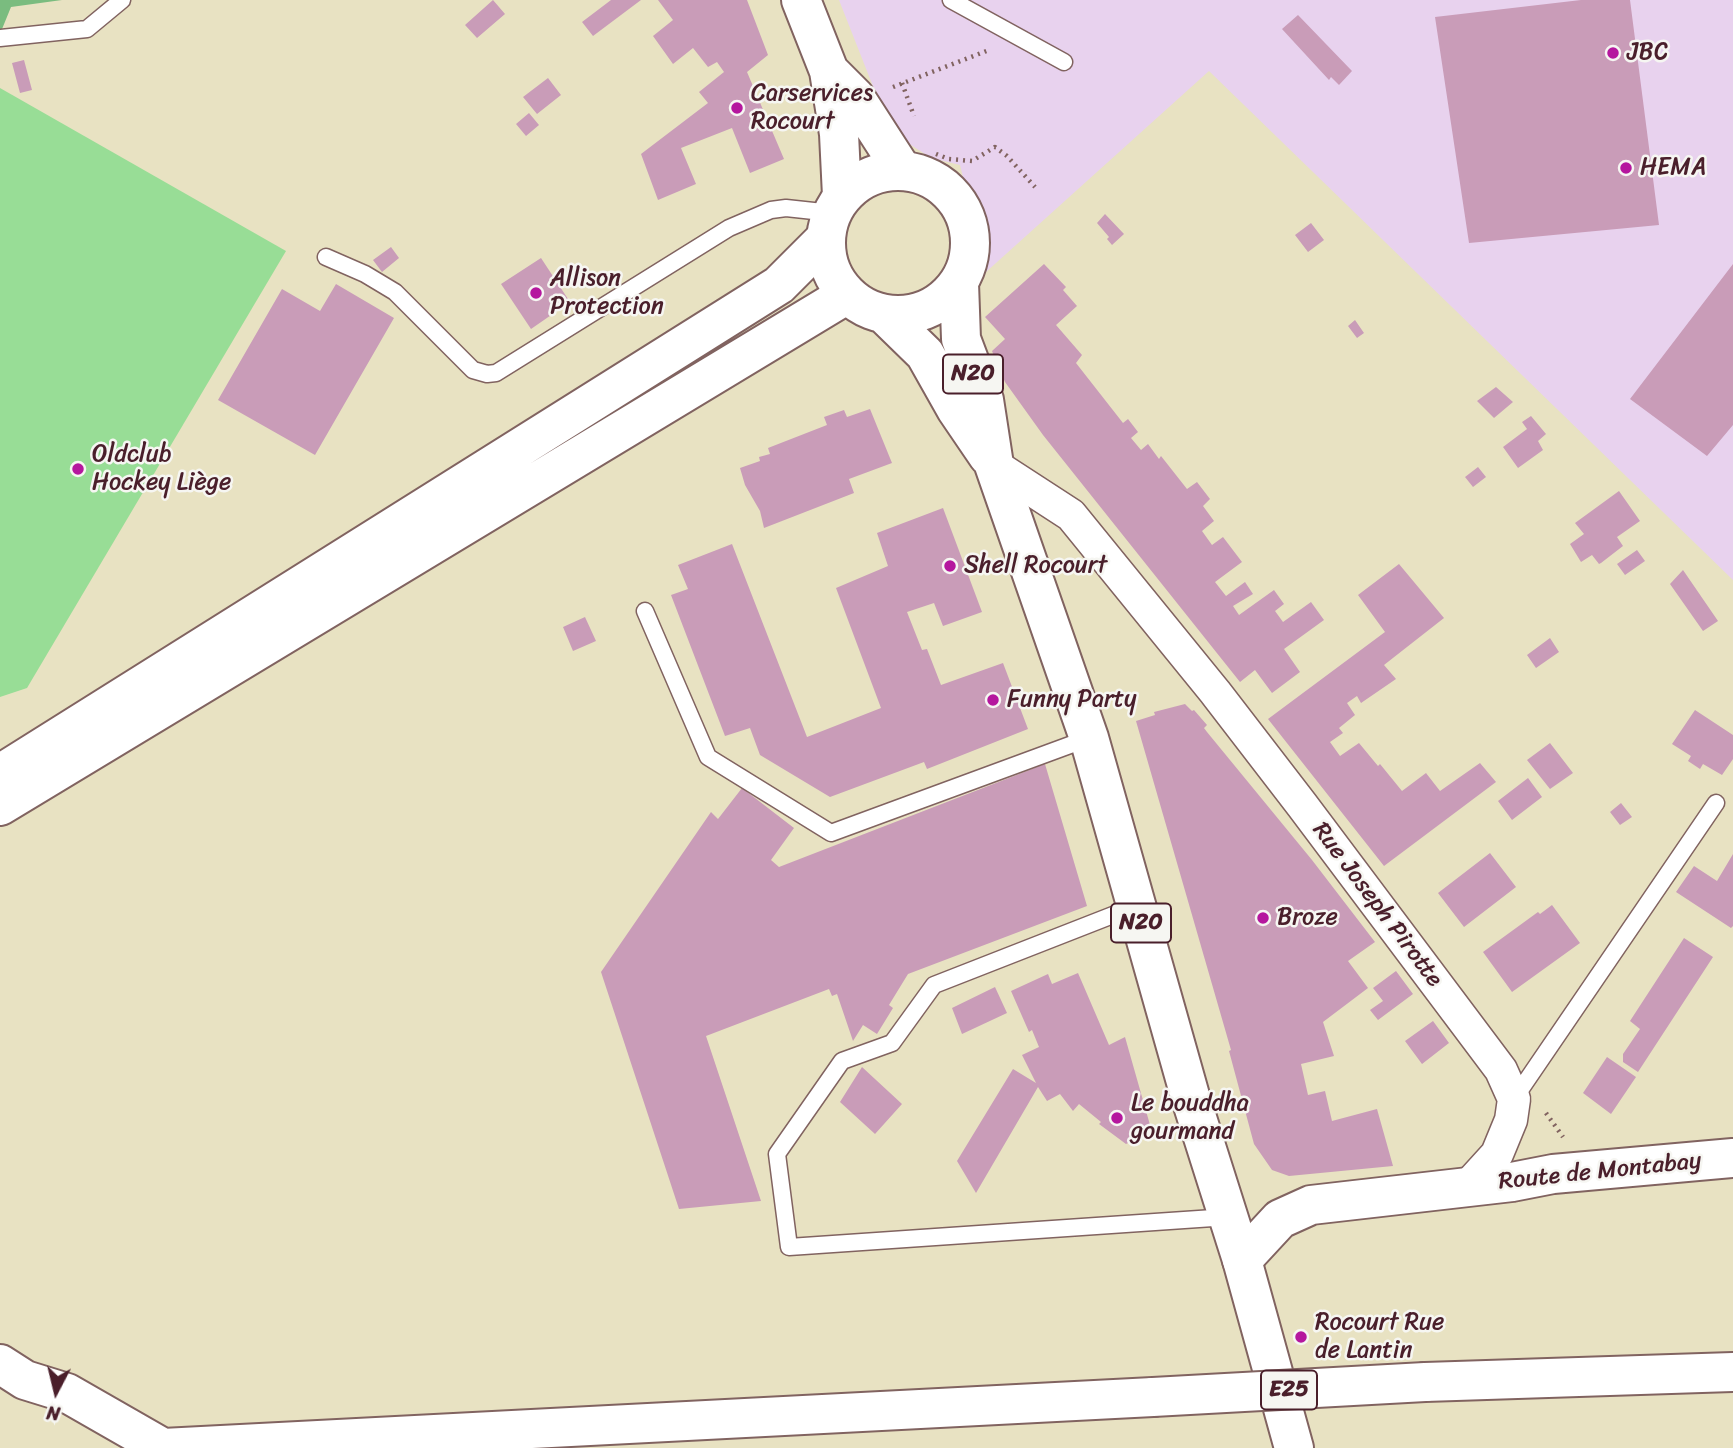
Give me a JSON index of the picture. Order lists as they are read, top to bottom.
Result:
{
  "streets": {
    "main road": ["N20", "Route de Montabay", "E25"],
    "street": ["Rue Joseph Pirotte"]
  },
  "crossings": [
    ["N20", "Rue Joseph Pirotte"]
  ],
  "places": [
    "JBC",
    "Carservices Rocourt",
    "HEMA",
    "Allison Protection",
    "Oldclub Hockey Liège",
    "Shell Rocourt",
    "Funny Party",
    "Broze",
    "Le bouddha gourmand",
    "Rocourt Rue de Lantin"
  ],
  "north": "bottom"
}
